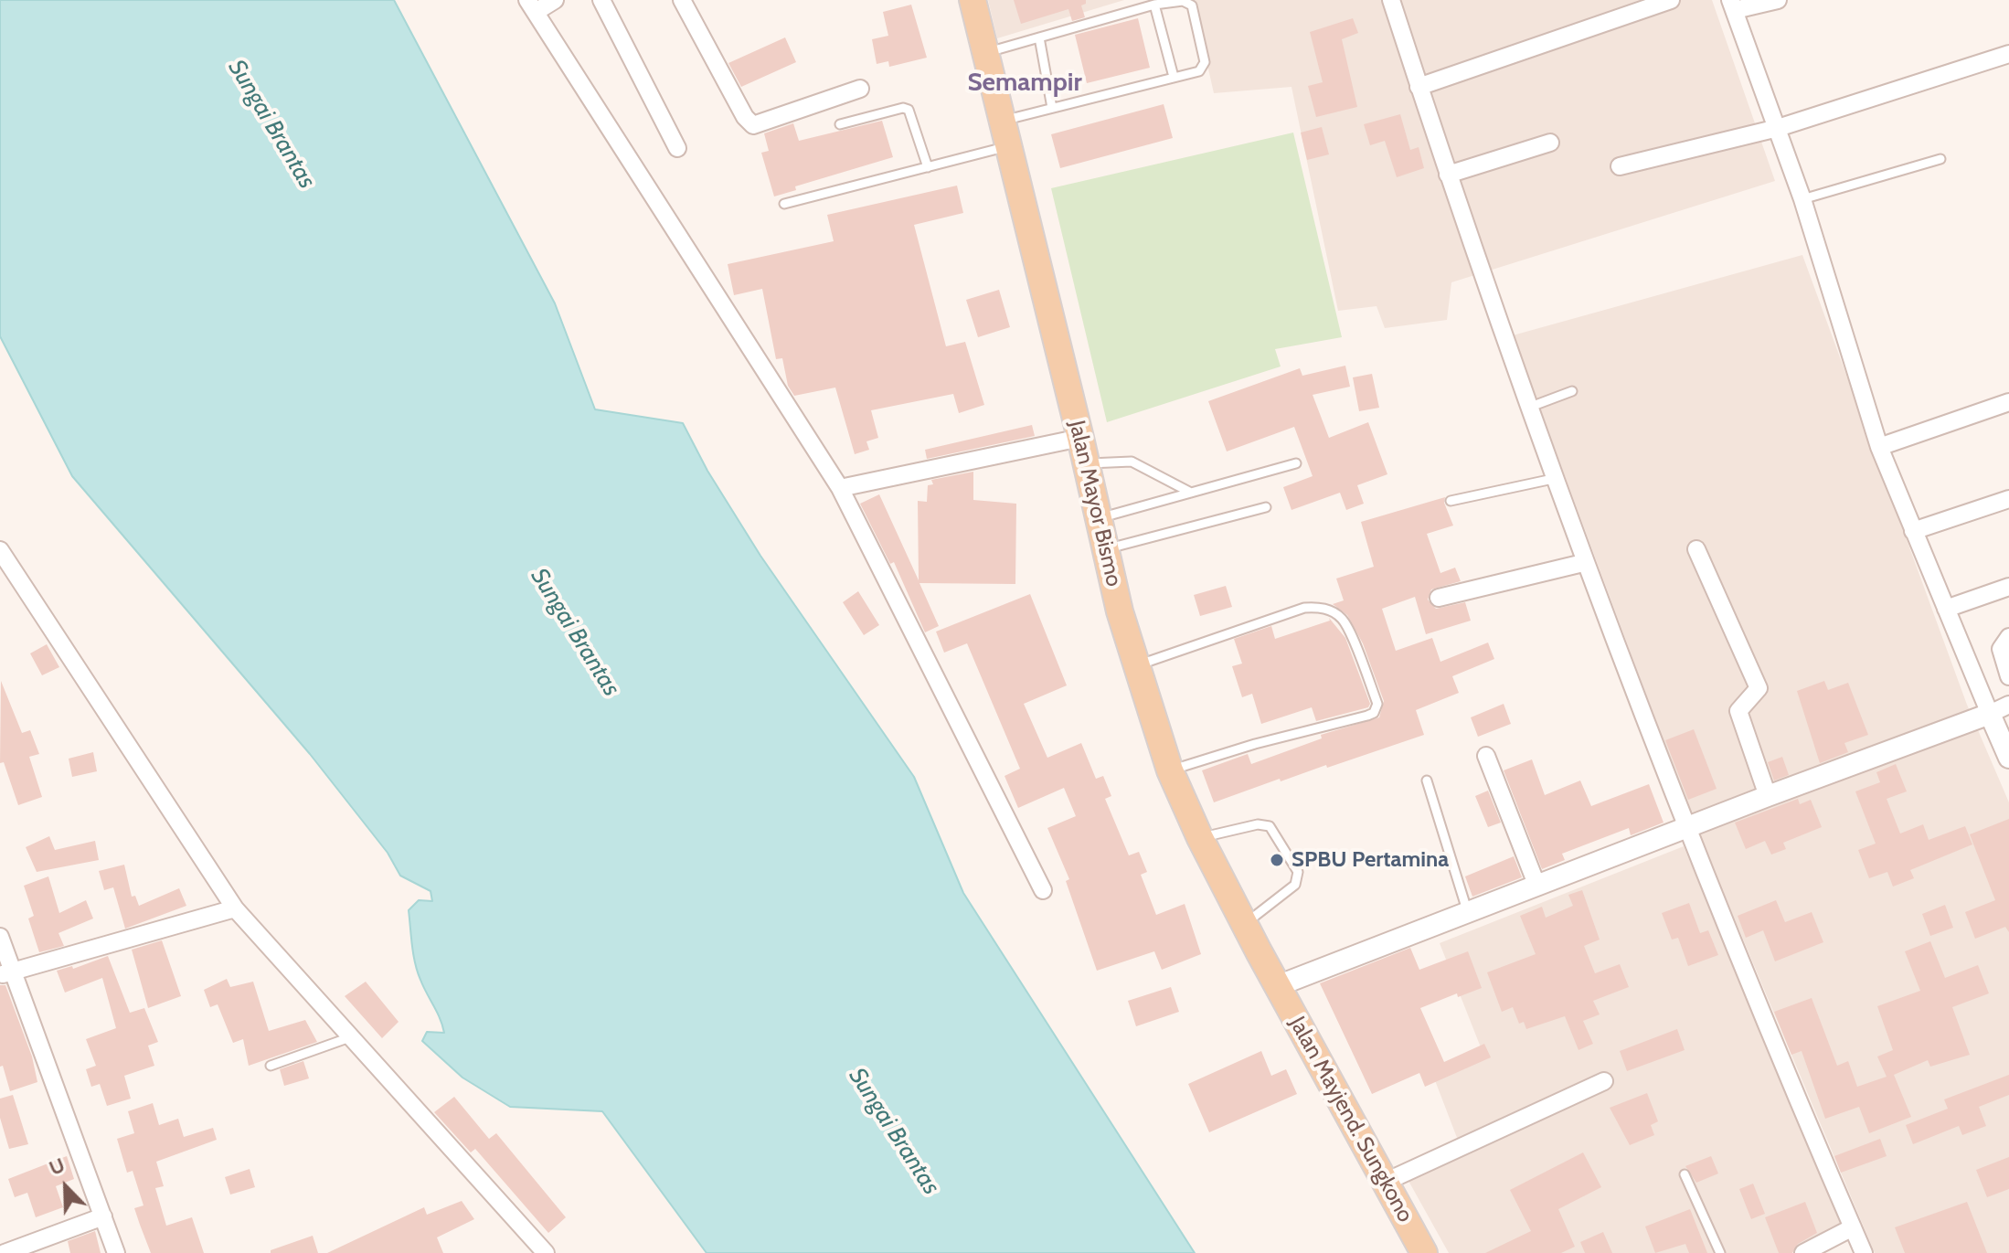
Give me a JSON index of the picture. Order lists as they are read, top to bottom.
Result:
{
  "streets": {
    "main road": ["Jalan Mayor Bismo", "Jalan Mayjend. Sungkono"]
  },
  "crossings": [
    ["Jalan Mayor Bismo", "Jalan Mayjend. Sungkono"]
  ],
  "districts": ["Semampir"],
  "water": ["Sungai Brantas"],
  "places": ["SPBU Pertamina"],
  "north": "top left"
}
